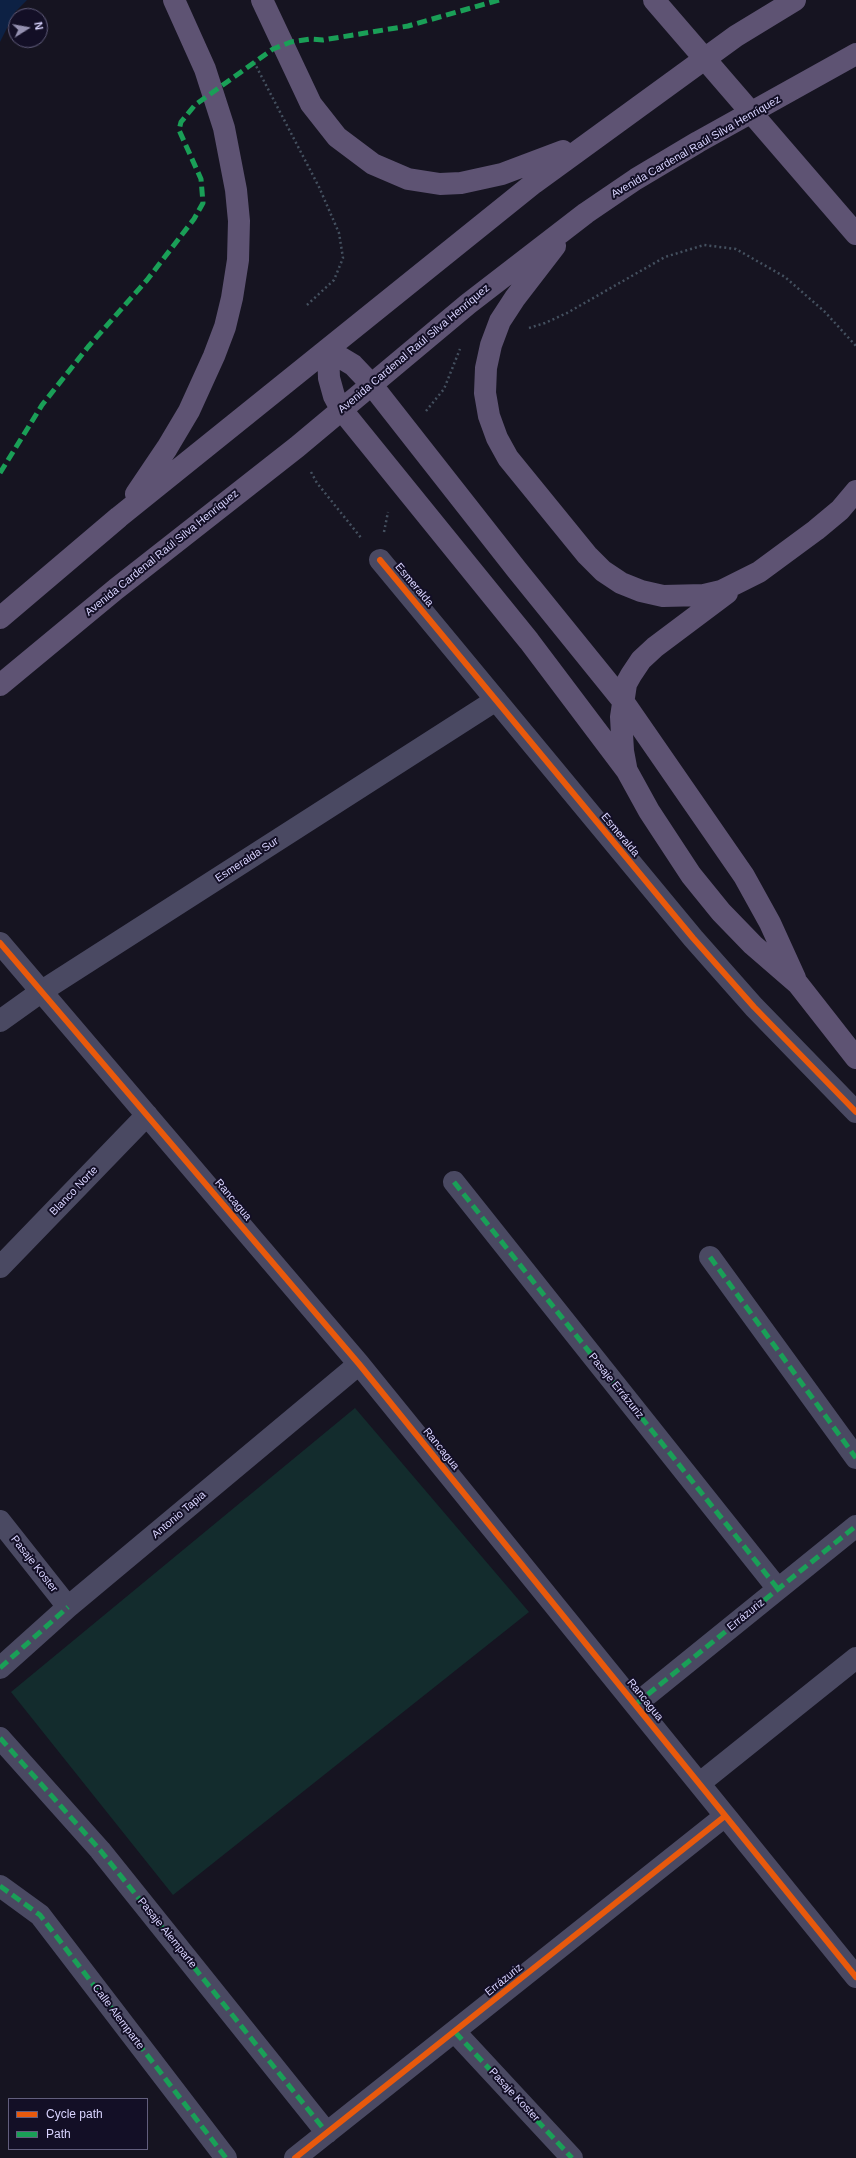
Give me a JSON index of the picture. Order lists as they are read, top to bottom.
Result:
{
  "streets": {
    "main road": ["Avenida Cardenal Raúl Silva Henríquez"],
    "street": [
      "Esmeralda",
      "Esmeralda Sur",
      "Blanco Norte",
      "Rancagua",
      "Pasaje Errázuriz",
      "Antonio Tapia",
      "Pasaje Koster",
      "Errázuriz",
      "Pasaje Alemparte",
      "Calle Alemparte"
    ]
  },
  "crossings": [
    ["Esmeralda", "Esmeralda Sur"],
    ["Esmeralda Sur", "Rancagua"],
    ["Blanco Norte", "Rancagua"],
    ["Rancagua", "Antonio Tapia"],
    ["Rancagua", "Errázuriz"],
    ["Pasaje Errázuriz", "Errázuriz"],
    ["Antonio Tapia", "Pasaje Koster"],
    ["Pasaje Koster", "Errázuriz"],
    ["Errázuriz", "Pasaje Alemparte"]
  ],
  "legend": ["Cycle path", "Path"],
  "north": "right"
}
